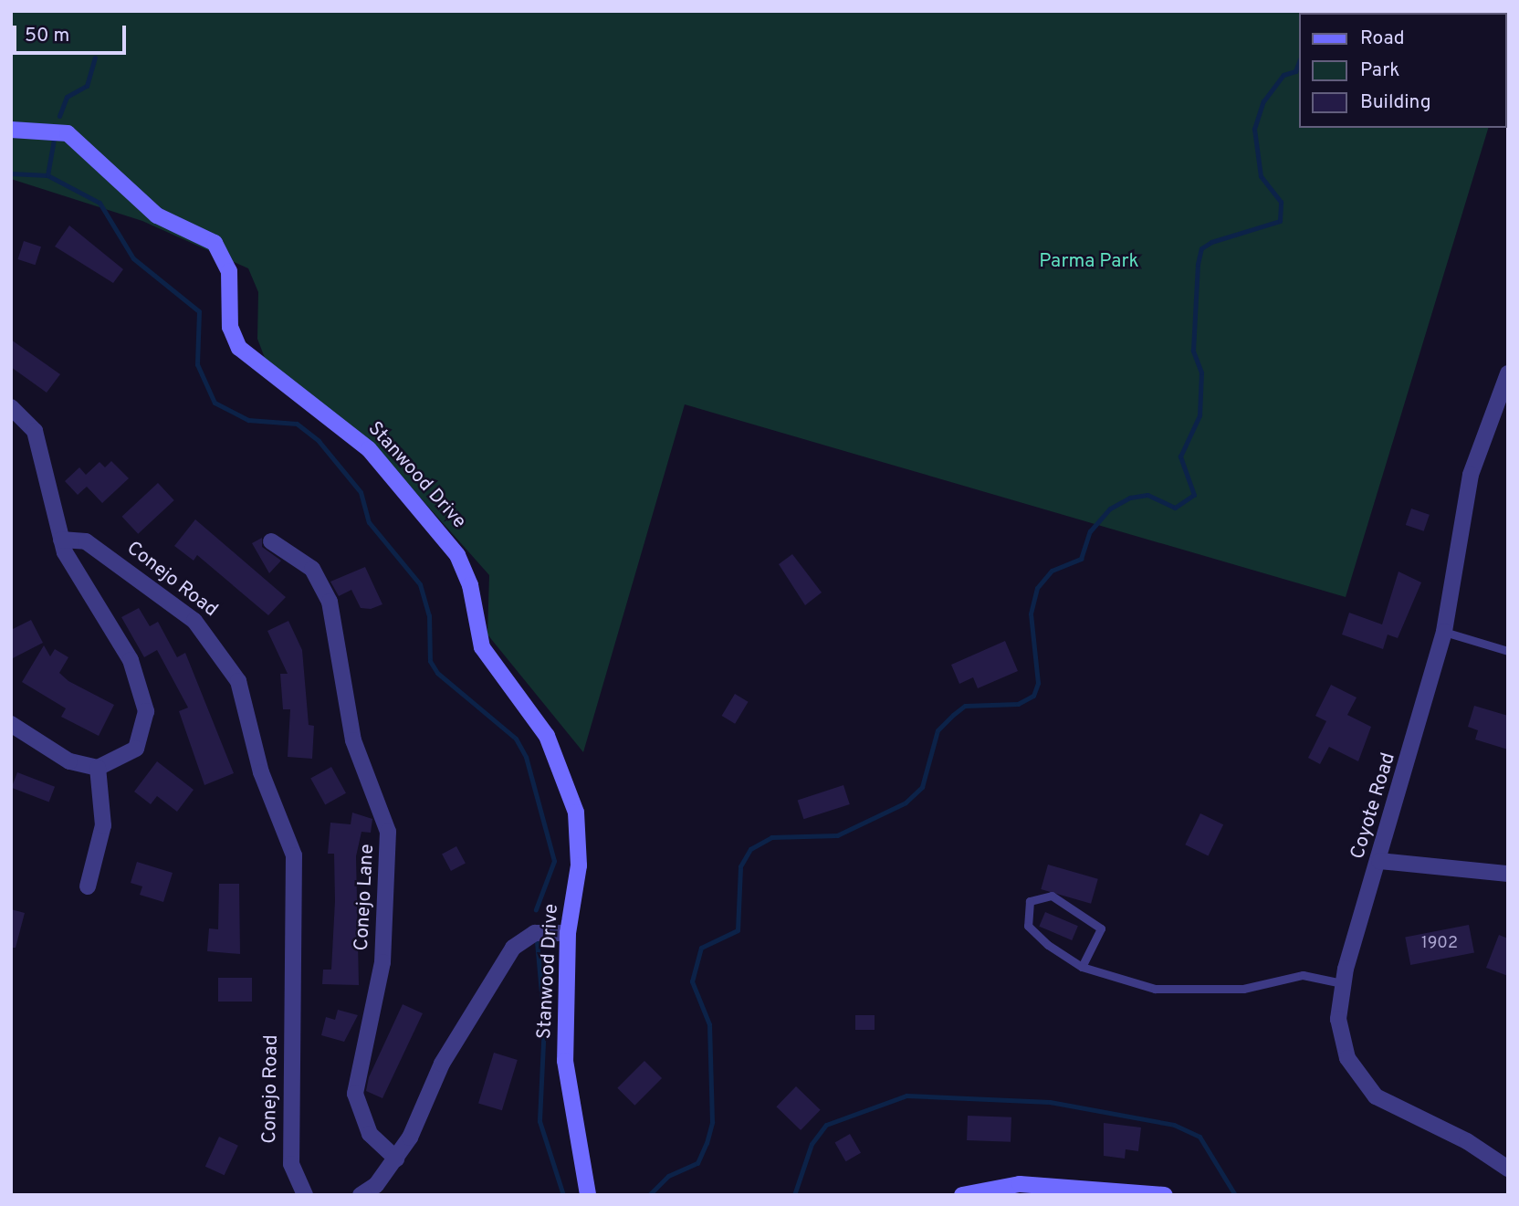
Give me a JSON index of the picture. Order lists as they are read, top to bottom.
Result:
{
  "streets": {
    "main road": ["Stanwood Drive"],
    "street": ["Conejo Road", "Coyote Road", "Conejo Lane"]
  },
  "parks": ["Parma Park"],
  "house_numbers": ["1902"],
  "legend": ["Road", "Park", "Building"],
  "scale_bar": "50 m"
}
